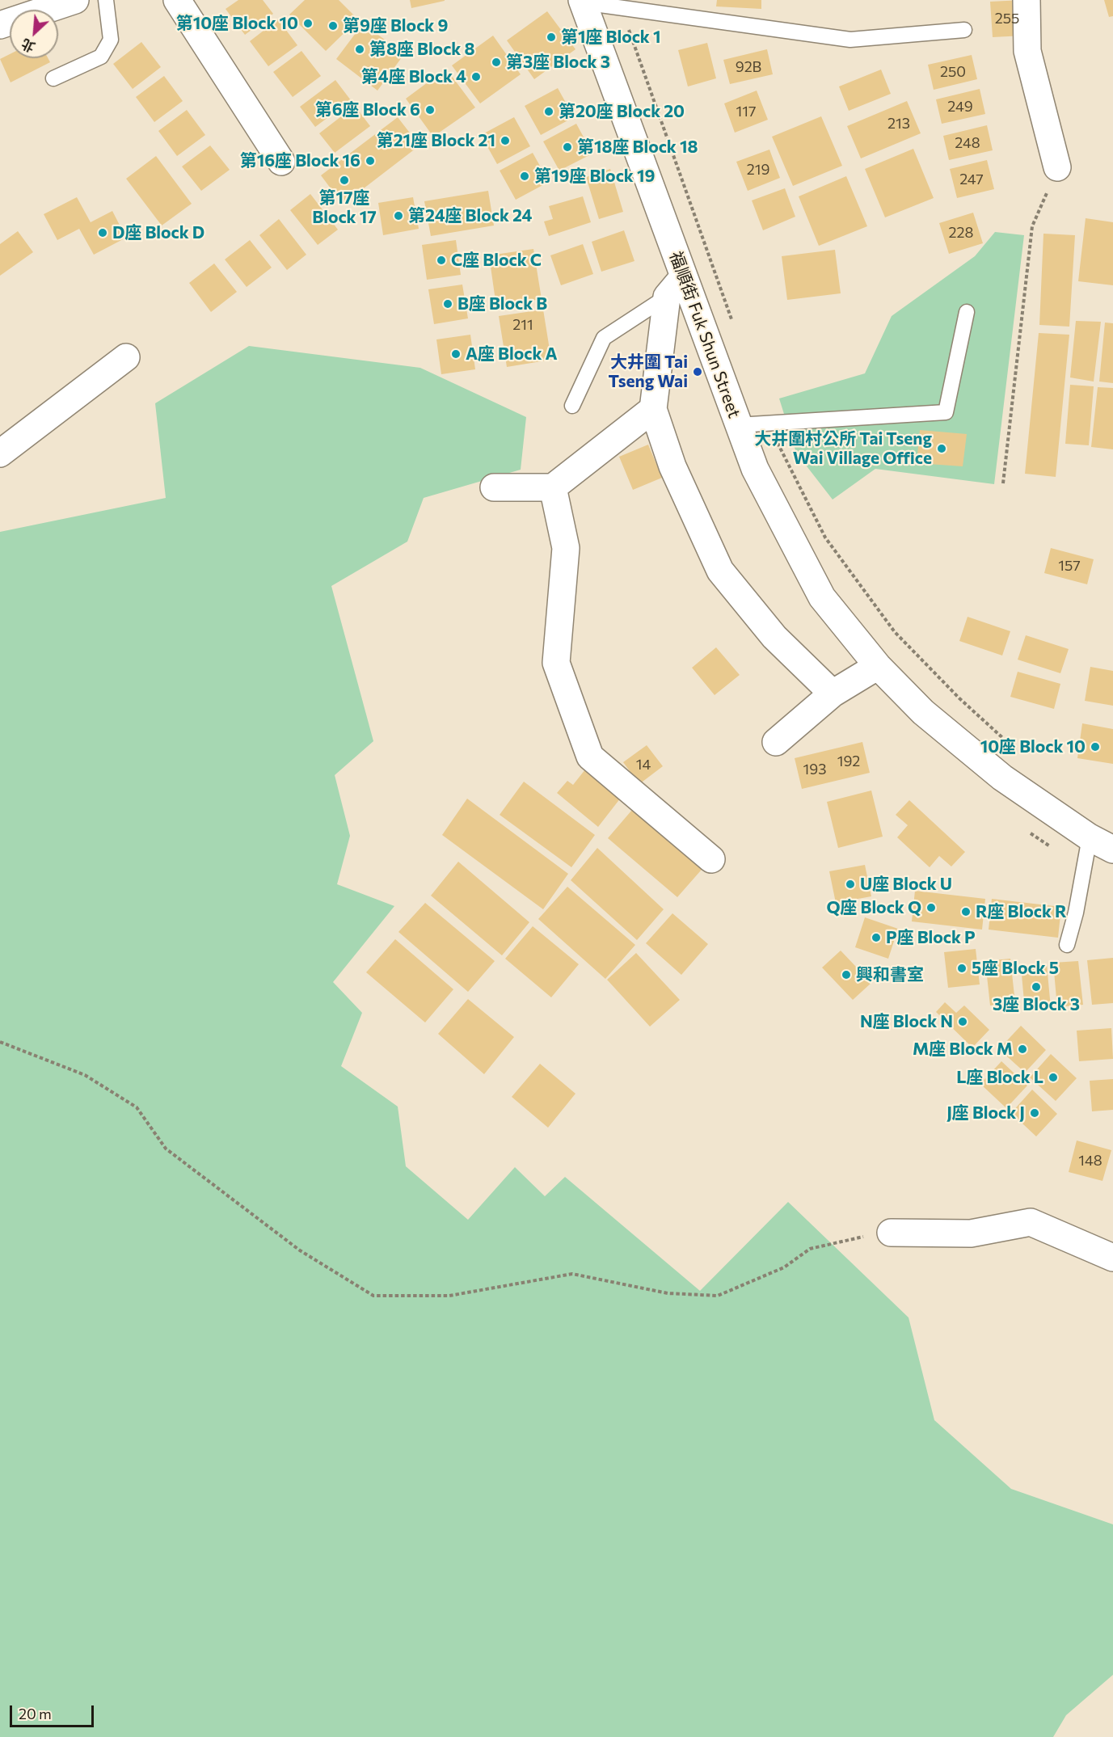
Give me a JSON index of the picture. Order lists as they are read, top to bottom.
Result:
{
  "streets": {
    "street": ["福順街 Fuk Shun Street"]
  },
  "places": [
    "第10座 Block 10",
    "第9座 Block 9",
    "第1座 Block 1",
    "第8座 Block 8",
    "第3座 Block 3",
    "第4座 Block 4",
    "第6座 Block 6",
    "第20座 Block 20",
    "第21座 Block 21",
    "第18座 Block 18",
    "第16座 Block 16",
    "第19座 Block 19",
    "第17座 Block 17",
    "第24座 Block 24",
    "D座 Block D",
    "C座 Block C",
    "B座 Block B",
    "A座 Block A",
    "大井圍 Tai Tseng Wai",
    "大井圍村公所 Tai Tseng Wai Village Office",
    "10座 Block 10",
    "U座 Block U",
    "Q座 Block Q",
    "R座 Block R",
    "P座 Block P",
    "5座 Block 5",
    "興和書室",
    "3座 Block 3",
    "N座 Block N",
    "M座 Block M",
    "L座 Block L",
    "J座 Block J"
  ],
  "house_numbers": [
    "255",
    "92B",
    "250",
    "249",
    "117",
    "213",
    "248",
    "219",
    "247",
    "228",
    "211",
    "157",
    "192",
    "14",
    "193",
    "148"
  ],
  "scale_bar": "20 m",
  "north": "bottom left"
}
